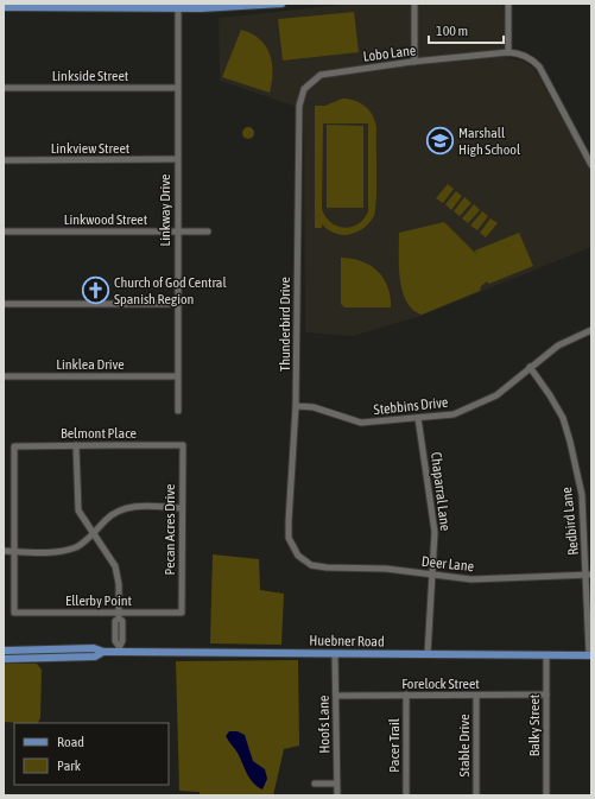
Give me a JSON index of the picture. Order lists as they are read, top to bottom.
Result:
{
  "streets": {
    "main road": ["Huebner Road"],
    "street": [
      "Lobo Lane",
      "Linkside Street",
      "Linkview Street",
      "Linkway Drive",
      "Linkwood Street",
      "Thunderbird Drive",
      "Linklea Drive",
      "Stebbins Drive",
      "Belmont Place",
      "Chaparral Lane",
      "Redbird Lane",
      "Pecan Acres Drive",
      "Deer Lane",
      "Ellerby Point",
      "Forelock Street",
      "Hoofs Lane",
      "Balky Street",
      "Pacer Trail",
      "Stable Drive"
    ]
  },
  "crossings": [
    ["Lobo Lane", "Thunderbird Drive"],
    ["Linkside Street", "Linkway Drive"],
    ["Linkview Street", "Linkway Drive"],
    ["Linkway Drive", "Linkwood Street"],
    ["Linkway Drive", "Linklea Drive"],
    ["Thunderbird Drive", "Stebbins Drive"],
    ["Thunderbird Drive", "Deer Lane"],
    ["Stebbins Drive", "Chaparral Lane"],
    ["Stebbins Drive", "Redbird Lane"],
    ["Belmont Place", "Pecan Acres Drive"],
    ["Belmont Place", "Ellerby Point"],
    ["Chaparral Lane", "Deer Lane"],
    ["Chaparral Lane", "Huebner Road"],
    ["Redbird Lane", "Deer Lane"],
    ["Redbird Lane", "Huebner Road"],
    ["Pecan Acres Drive", "Ellerby Point"],
    ["Huebner Road", "Hoofs Lane"],
    ["Huebner Road", "Balky Street"],
    ["Forelock Street", "Hoofs Lane"],
    ["Forelock Street", "Balky Street"],
    ["Forelock Street", "Pacer Trail"],
    ["Forelock Street", "Stable Drive"]
  ],
  "places": {
    "school or university": ["Marshall High School"],
    "church": ["Church of God Central Spanish Region"]
  },
  "legend": ["Road", "Park"],
  "scale_bar": "100 m"
}
